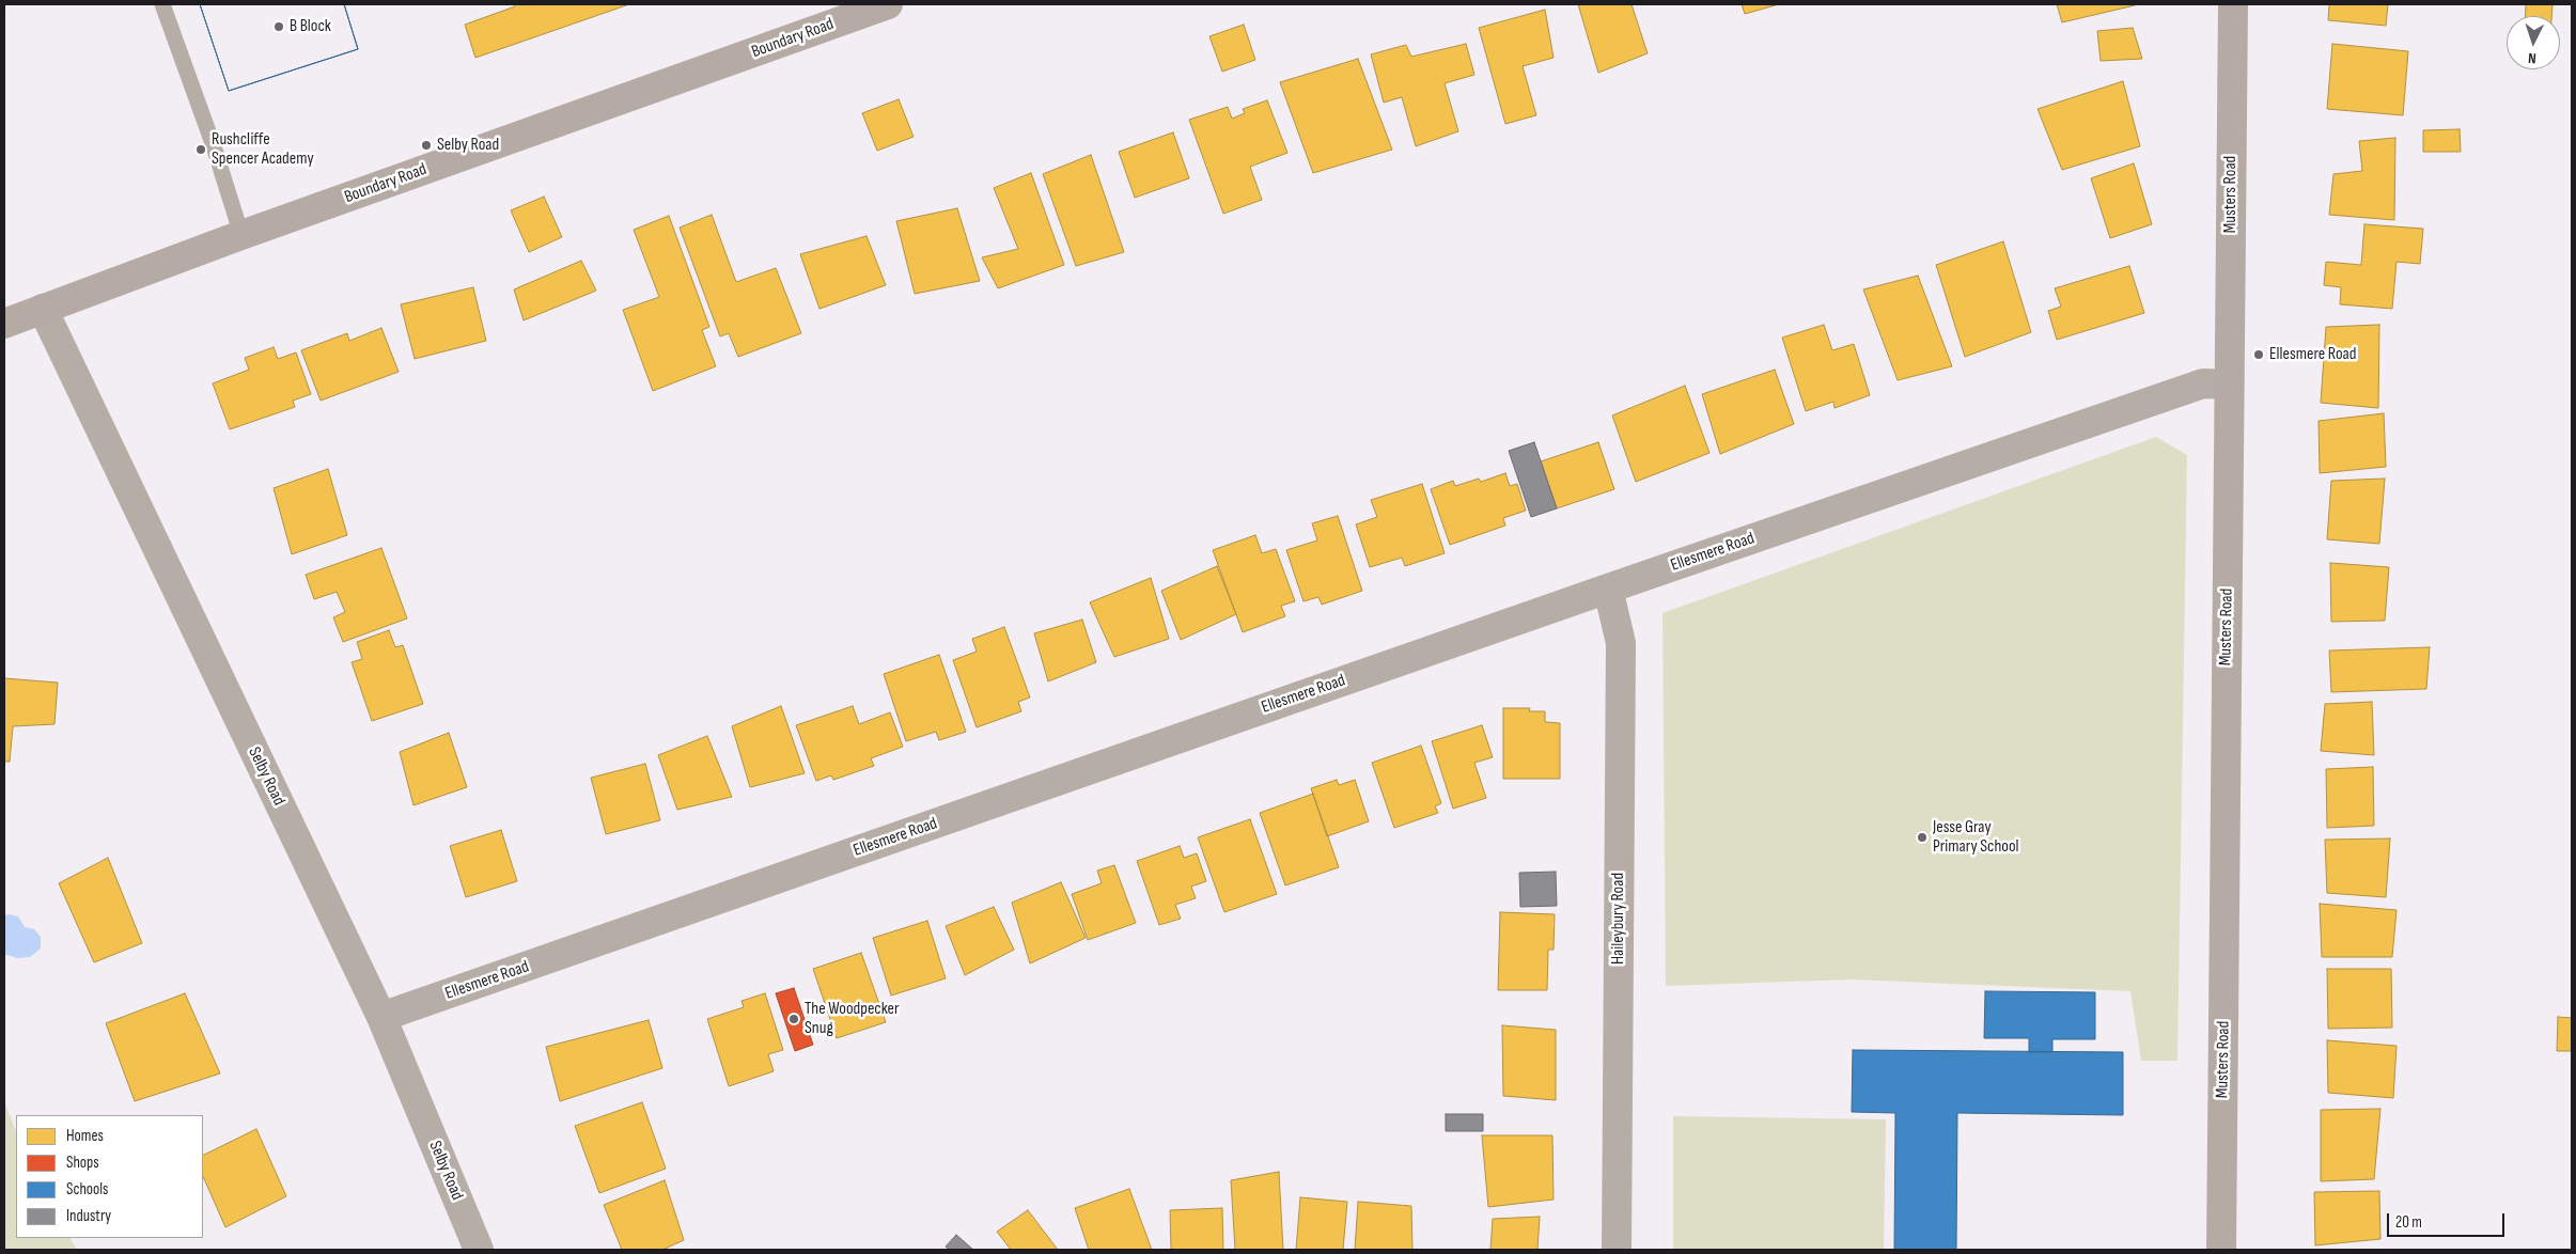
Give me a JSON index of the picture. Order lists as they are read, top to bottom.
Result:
{
  "streets": {
    "street": [
      "Boundary Road",
      "Musters Road",
      "Ellesmere Road",
      "Selby Road",
      "Haileybury Road"
    ]
  },
  "crossings": [
    ["Boundary Road", "Selby Road"],
    ["Musters Road", "Ellesmere Road"],
    ["Ellesmere Road", "Selby Road"],
    ["Ellesmere Road", "Haileybury Road"]
  ],
  "places": [
    "B Block",
    "Selby Road",
    "Rushcliffe Spencer Academy",
    "Ellesmere Road",
    "Jesse Gray Primary School",
    "The Woodpecker Snug"
  ],
  "legend": [
    "Homes",
    "Shops",
    "Schools",
    "Industry"
  ],
  "scale_bar": "20 m",
  "north": "bottom"
}
